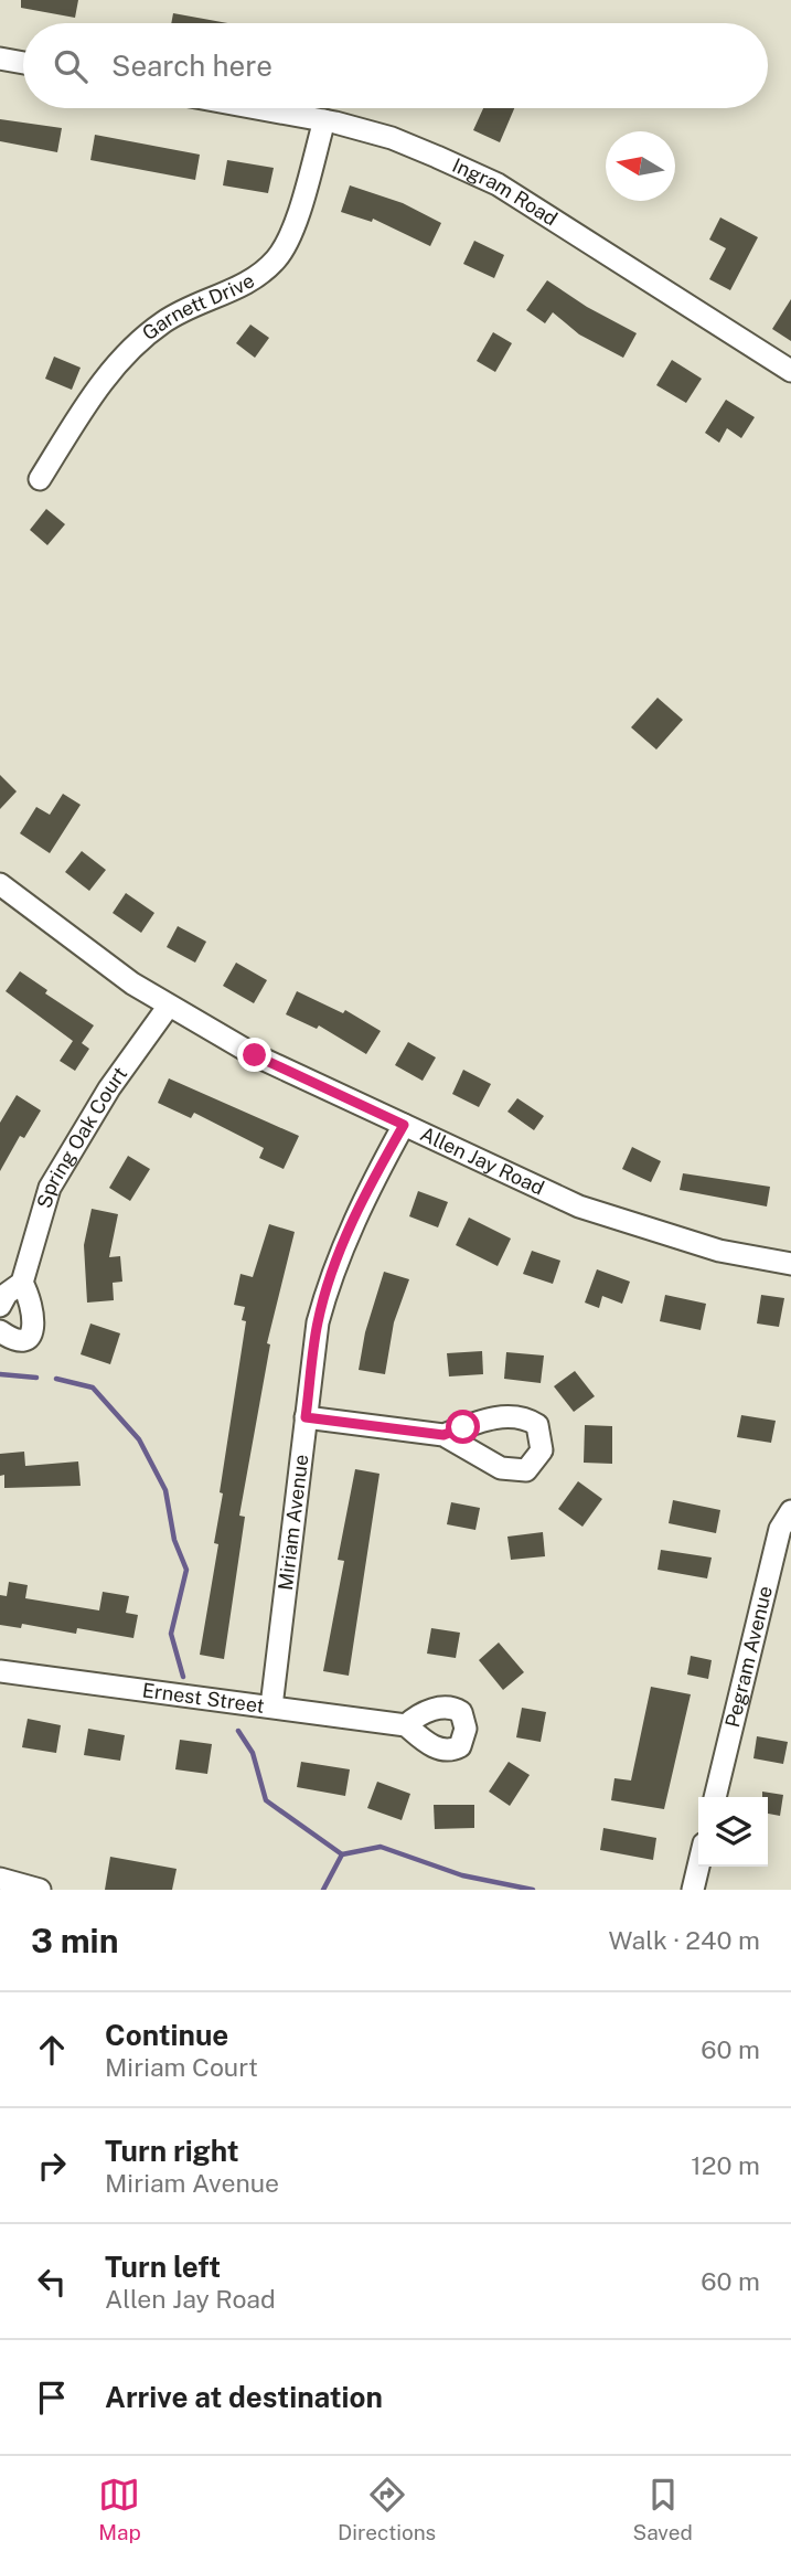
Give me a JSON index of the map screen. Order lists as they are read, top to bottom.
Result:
{
  "streets": {
    "street": [
      "Ingram Road",
      "Garnett Drive",
      "Spring Oak Court",
      "Allen Jay Road",
      "Miriam Avenue",
      "Pegram Avenue",
      "Ernest Street"
    ]
  },
  "crossings": [
    ["Ingram Road", "Garnett Drive"],
    ["Spring Oak Court", "Allen Jay Road"],
    ["Allen Jay Road", "Miriam Avenue"],
    ["Miriam Avenue", "Ernest Street"]
  ],
  "north": "left",
  "page": {
    "search": "Search here",
    "heading": ["3 min", "Walk · 240 m"],
    "list": [
      ["Continue", "Miriam Court", "60 m"],
      ["Turn right", "Miriam Avenue", "120 m"],
      ["Turn left", "Allen Jay Road", "60 m"],
      "Arrive at destination"
    ],
    "nav": ["Map", "Directions", "Saved"]
  }
}
